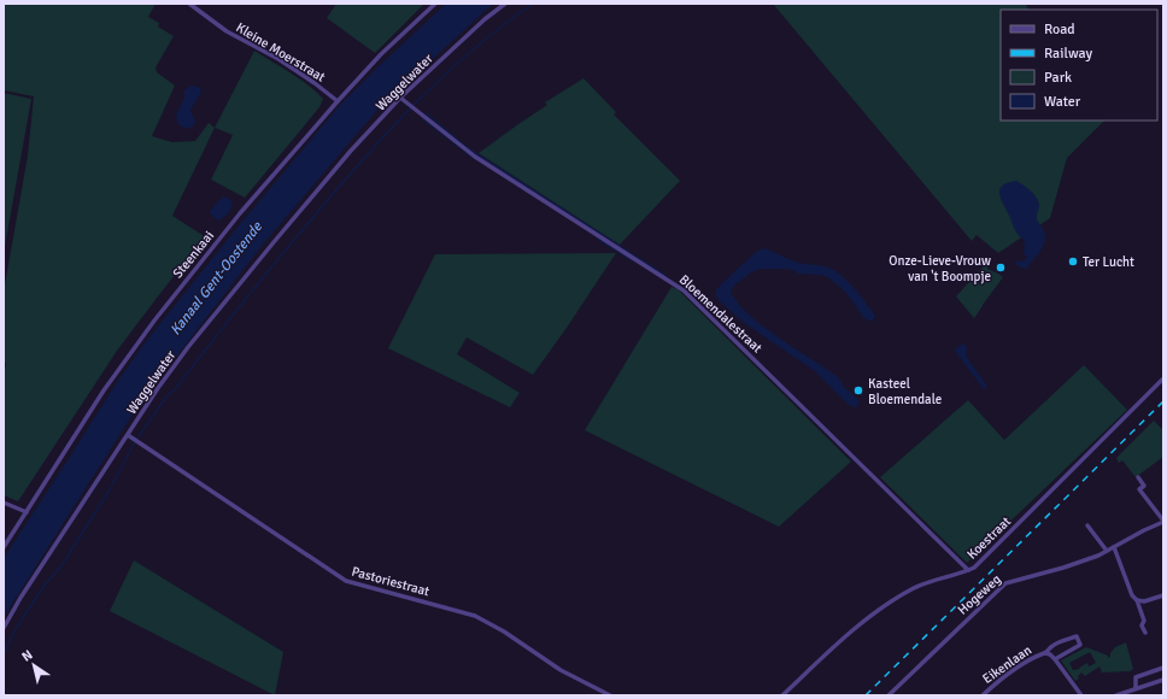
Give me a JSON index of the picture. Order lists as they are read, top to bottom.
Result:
{
  "streets": {
    "street": [
      "Kleine Moerstraat",
      "Waggelwater",
      "Steenkaai",
      "Bloemendalestraat",
      "Koestraat",
      "Pastoriestraat",
      "Hogeweg",
      "Eikenlaan"
    ]
  },
  "crossings": [
    ["Kleine Moerstraat", "Steenkaai"],
    ["Waggelwater", "Bloemendalestraat"],
    ["Waggelwater", "Pastoriestraat"],
    ["Bloemendalestraat", "Koestraat"]
  ],
  "water": ["Kanaal Gent-Oostende"],
  "places": ["Ter Lucht", "Onze-Lieve-Vrouw van 't Boompje", "Kasteel Bloemendale"],
  "legend": [
    "Road",
    "Railway",
    "Park",
    "Water"
  ],
  "north": "top left"
}
